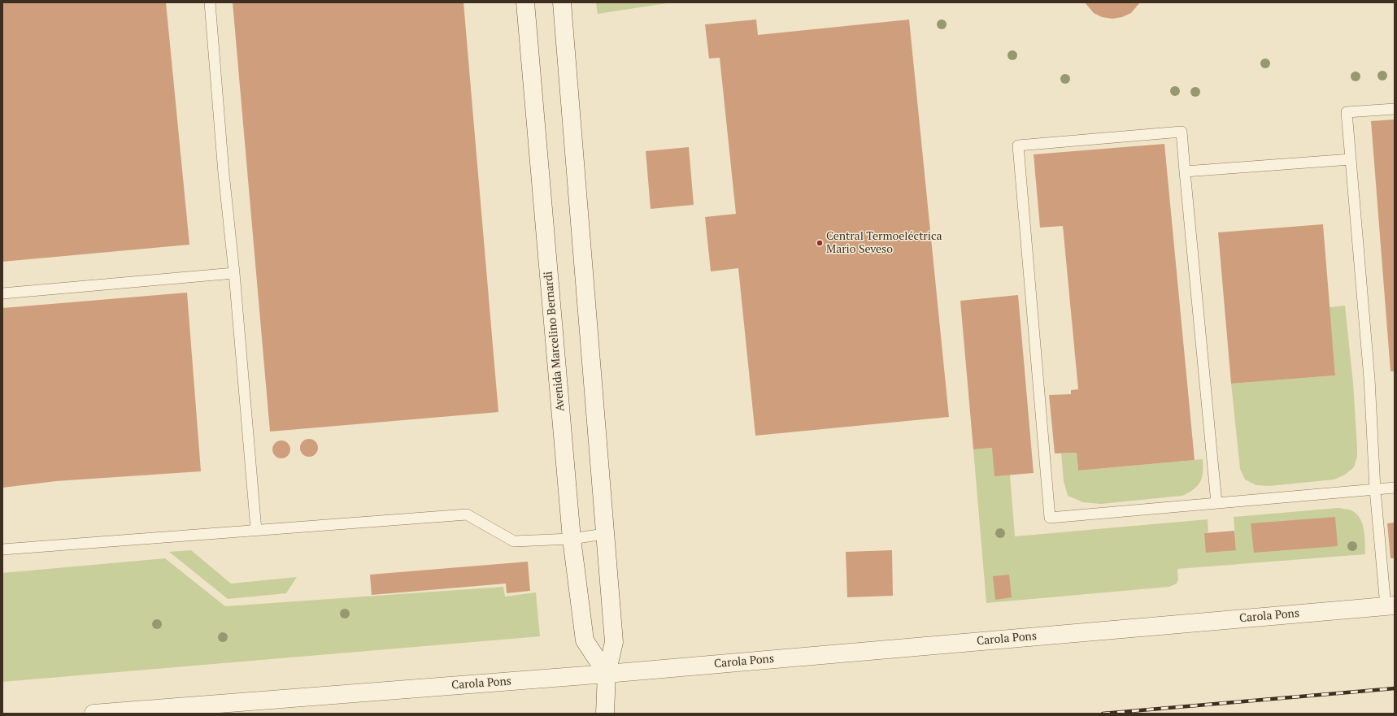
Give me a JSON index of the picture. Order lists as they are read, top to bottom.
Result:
{
  "streets": {
    "main road": ["Avenida Marcelino Bernardi", "Carola Pons"]
  },
  "crossings": [
    ["Avenida Marcelino Bernardi", "Carola Pons"]
  ],
  "places": ["Central Termoeléctrica Mario Seveso"]
}
